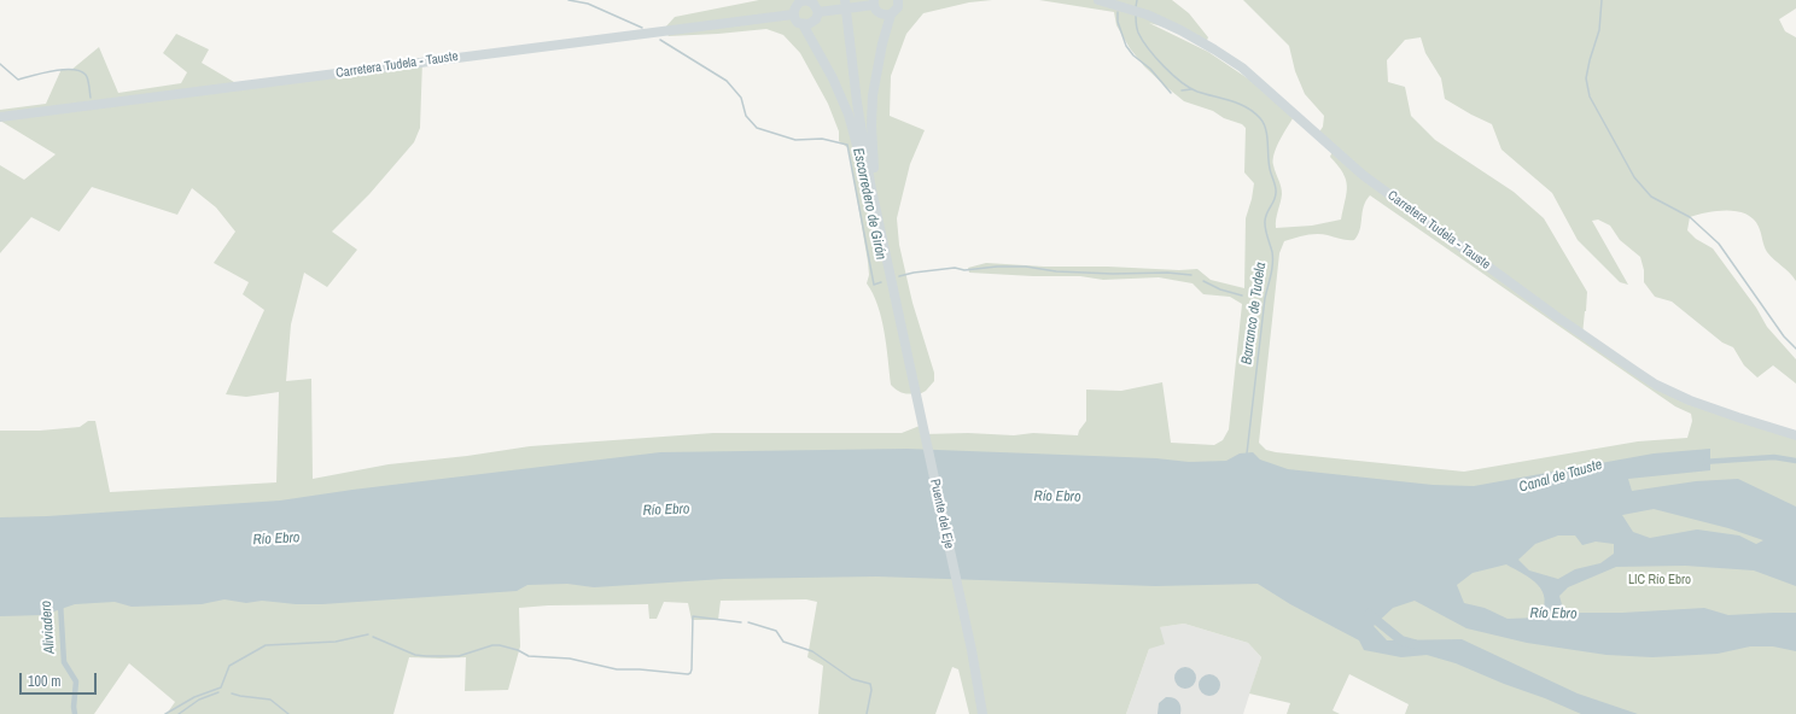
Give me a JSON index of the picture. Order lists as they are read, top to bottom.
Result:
{
  "streets": {
    "main road": ["Carretera Tudela - Tauste", "Puente del Eje"]
  },
  "water": [
    "Escorredero de Girón",
    "Barranco de Tudela",
    "Canal de Tauste",
    "Río Ebro",
    "Aliviadero"
  ],
  "parks": ["LIC Río Ebro"],
  "scale_bar": "100 m"
}
